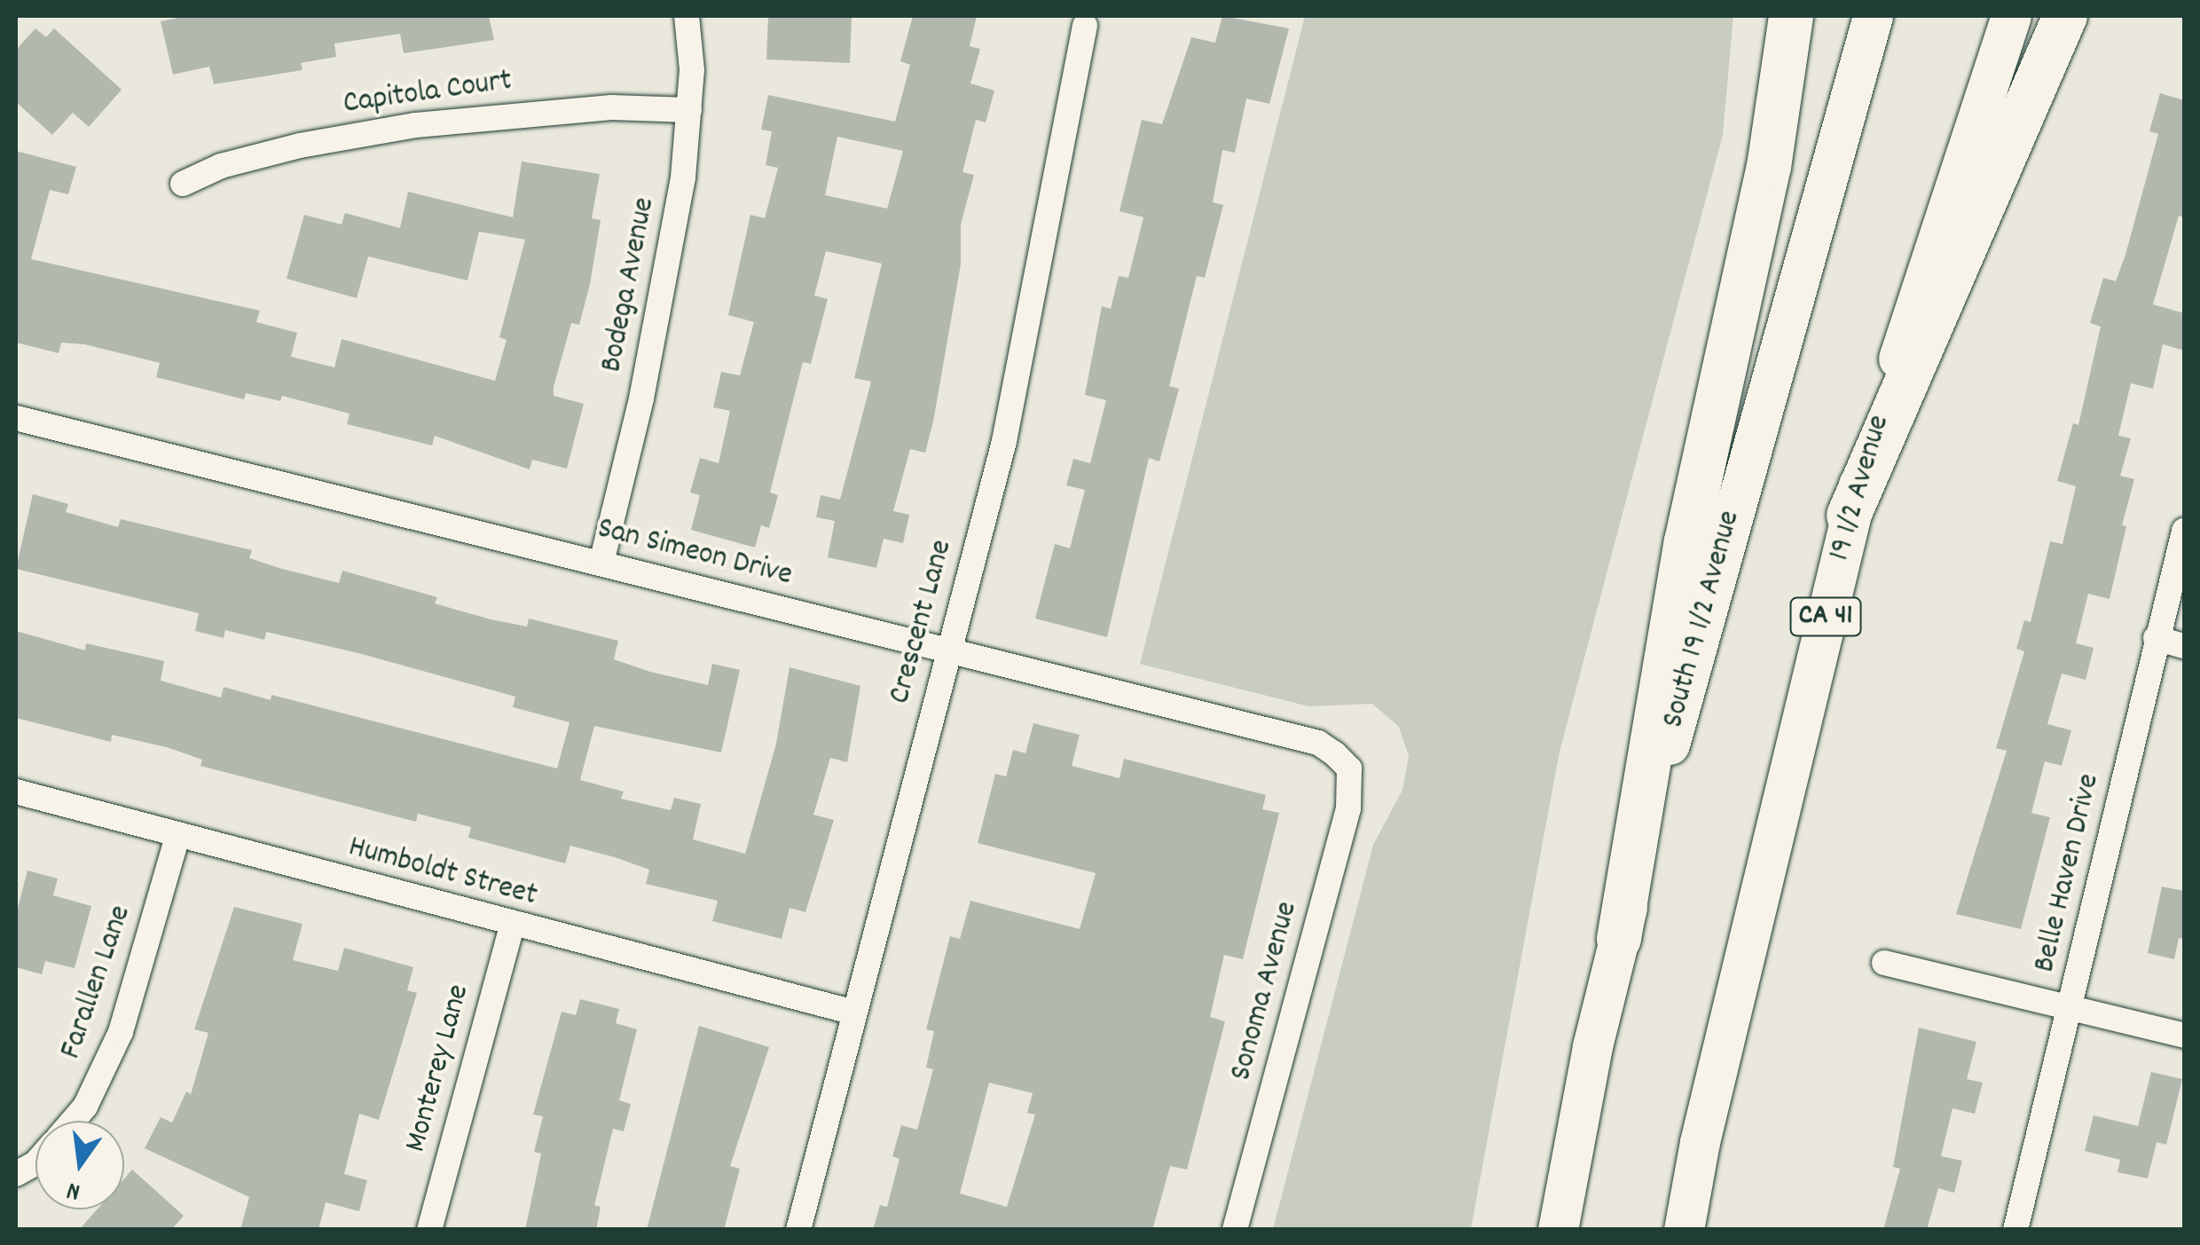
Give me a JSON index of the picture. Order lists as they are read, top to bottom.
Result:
{
  "streets": {
    "highway": ["19 1/2 Avenue", "CA 41", "South 19 1/2 Avenue"],
    "street": [
      "Capitola Court",
      "Bodega Avenue",
      "San Simeon Drive",
      "Crescent Lane",
      "Humboldt Street",
      "Belle Haven Drive",
      "Farallen Lane",
      "Sonoma Avenue",
      "Monterey Lane"
    ]
  },
  "crossings": [
    ["Capitola Court", "Bodega Avenue"],
    ["Bodega Avenue", "San Simeon Drive"],
    ["San Simeon Drive", "Crescent Lane"],
    ["San Simeon Drive", "Sonoma Avenue"],
    ["Crescent Lane", "Humboldt Street"],
    ["Humboldt Street", "Farallen Lane"],
    ["Humboldt Street", "Monterey Lane"]
  ],
  "north": "bottom"
}
